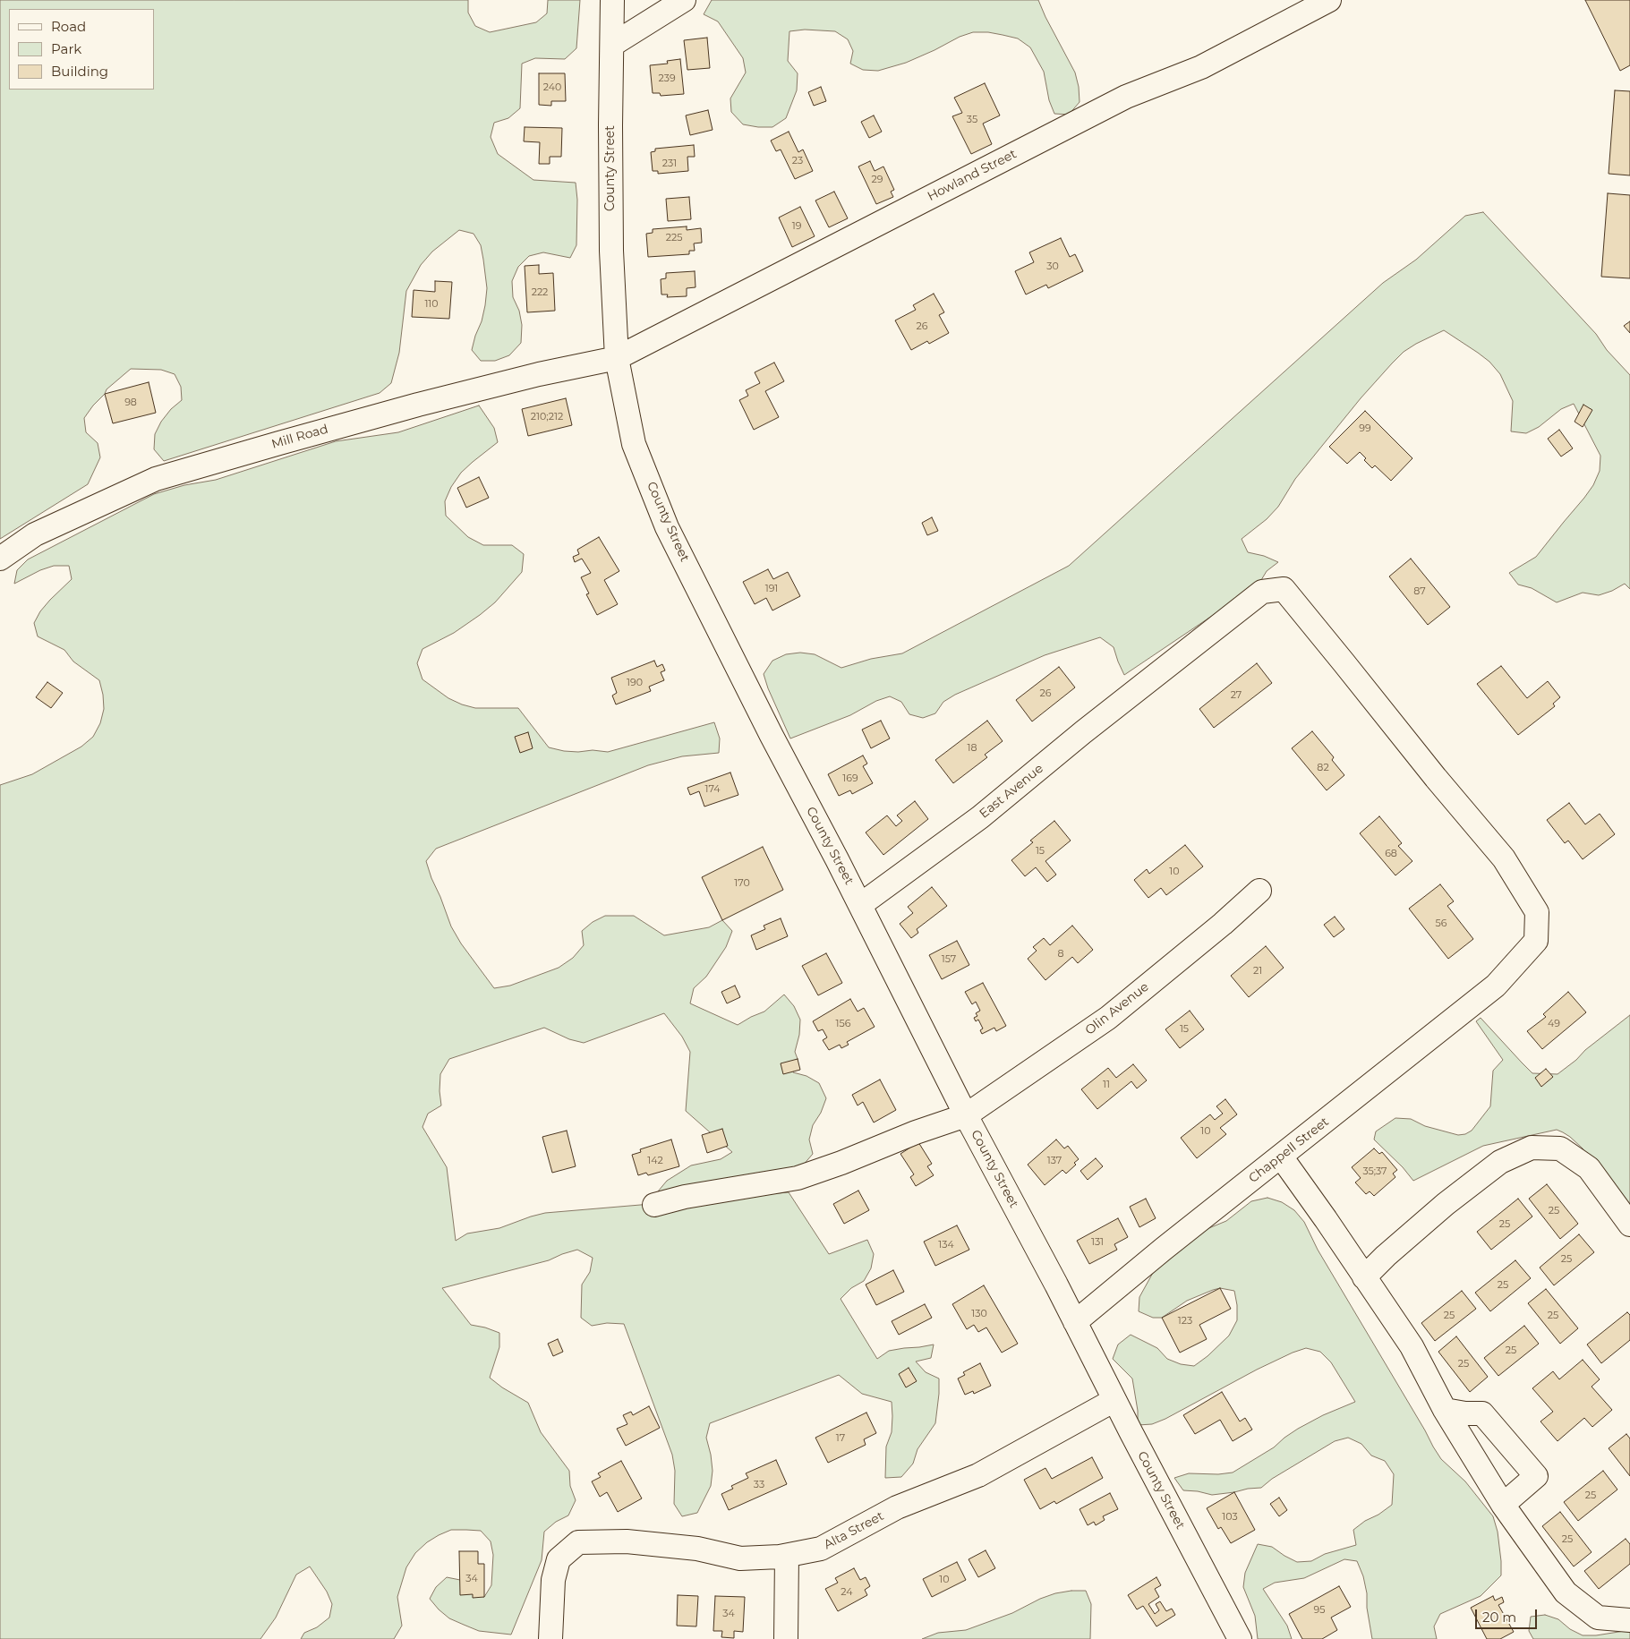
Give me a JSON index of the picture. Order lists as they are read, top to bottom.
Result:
{
  "streets": {
    "street": [
      "County Street",
      "Howland Street",
      "Mill Road",
      "East Avenue",
      "Olin Avenue",
      "Chappell Street",
      "Alta Street"
    ]
  },
  "crossings": [
    ["County Street", "Howland Street"],
    ["County Street", "Mill Road"],
    ["County Street", "East Avenue"],
    ["County Street", "Olin Avenue"],
    ["County Street", "Chappell Street"],
    ["County Street", "Alta Street"],
    ["Howland Street", "Mill Road"],
    ["East Avenue", "Chappell Street"]
  ],
  "house_numbers": [
    "239",
    "240",
    "35",
    "23",
    "231",
    "29",
    "19",
    "225",
    "30",
    "222",
    "110",
    "26",
    "98",
    "210;212",
    "99",
    "191",
    "87",
    "190",
    "26",
    "27",
    "18",
    "82",
    "169",
    "174",
    "15",
    "68",
    "10",
    "170",
    "56",
    "8",
    "157",
    "21",
    "156",
    "49",
    "15",
    "11",
    "10",
    "142",
    "137",
    "35;37",
    "25",
    "25",
    "131",
    "134",
    "25",
    "25",
    "130",
    "25",
    "25",
    "123",
    "25",
    "25",
    "17",
    "33",
    "25",
    "103",
    "25",
    "34",
    "10",
    "24",
    "95",
    "34"
  ],
  "legend": ["Road", "Park", "Building"],
  "scale_bar": "20 m"
}
